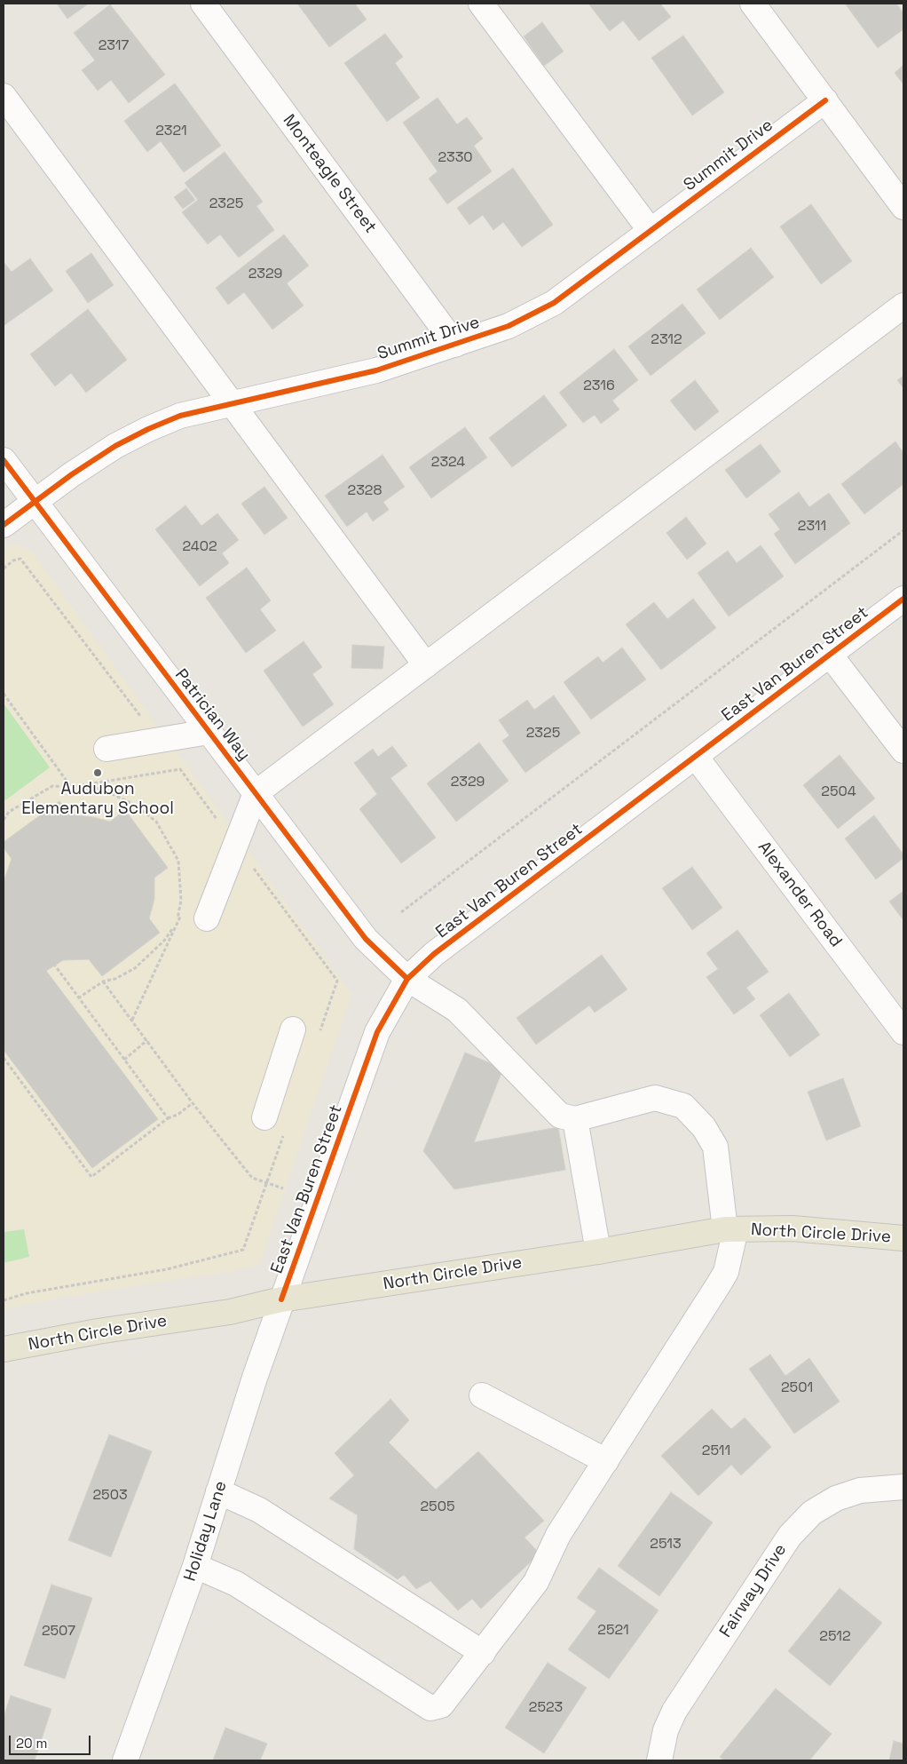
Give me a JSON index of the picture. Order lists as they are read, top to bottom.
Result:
{
  "streets": {
    "main road": ["North Circle Drive"],
    "street": [
      "Summit Drive",
      "Monteagle Street",
      "East Van Buren Street",
      "Patrician Way",
      "Alexander Road",
      "Holiday Lane",
      "Fairway Drive"
    ]
  },
  "crossings": [
    ["Summit Drive", "Monteagle Street"],
    ["Summit Drive", "Patrician Way"],
    ["East Van Buren Street", "Patrician Way"],
    ["East Van Buren Street", "Alexander Road"],
    ["East Van Buren Street", "North Circle Drive"],
    ["East Van Buren Street", "Holiday Lane"],
    ["North Circle Drive", "Holiday Lane"]
  ],
  "places": ["Audubon Elementary School"],
  "house_numbers": [
    "2317",
    "2321",
    "2330",
    "2325",
    "2329",
    "2312",
    "2316",
    "2324",
    "2328",
    "2311",
    "2402",
    "2325",
    "2329",
    "2504",
    "2501",
    "2511",
    "2503",
    "2505",
    "2513",
    "2521",
    "2507",
    "2512",
    "2523"
  ],
  "scale_bar": "20 m"
}
